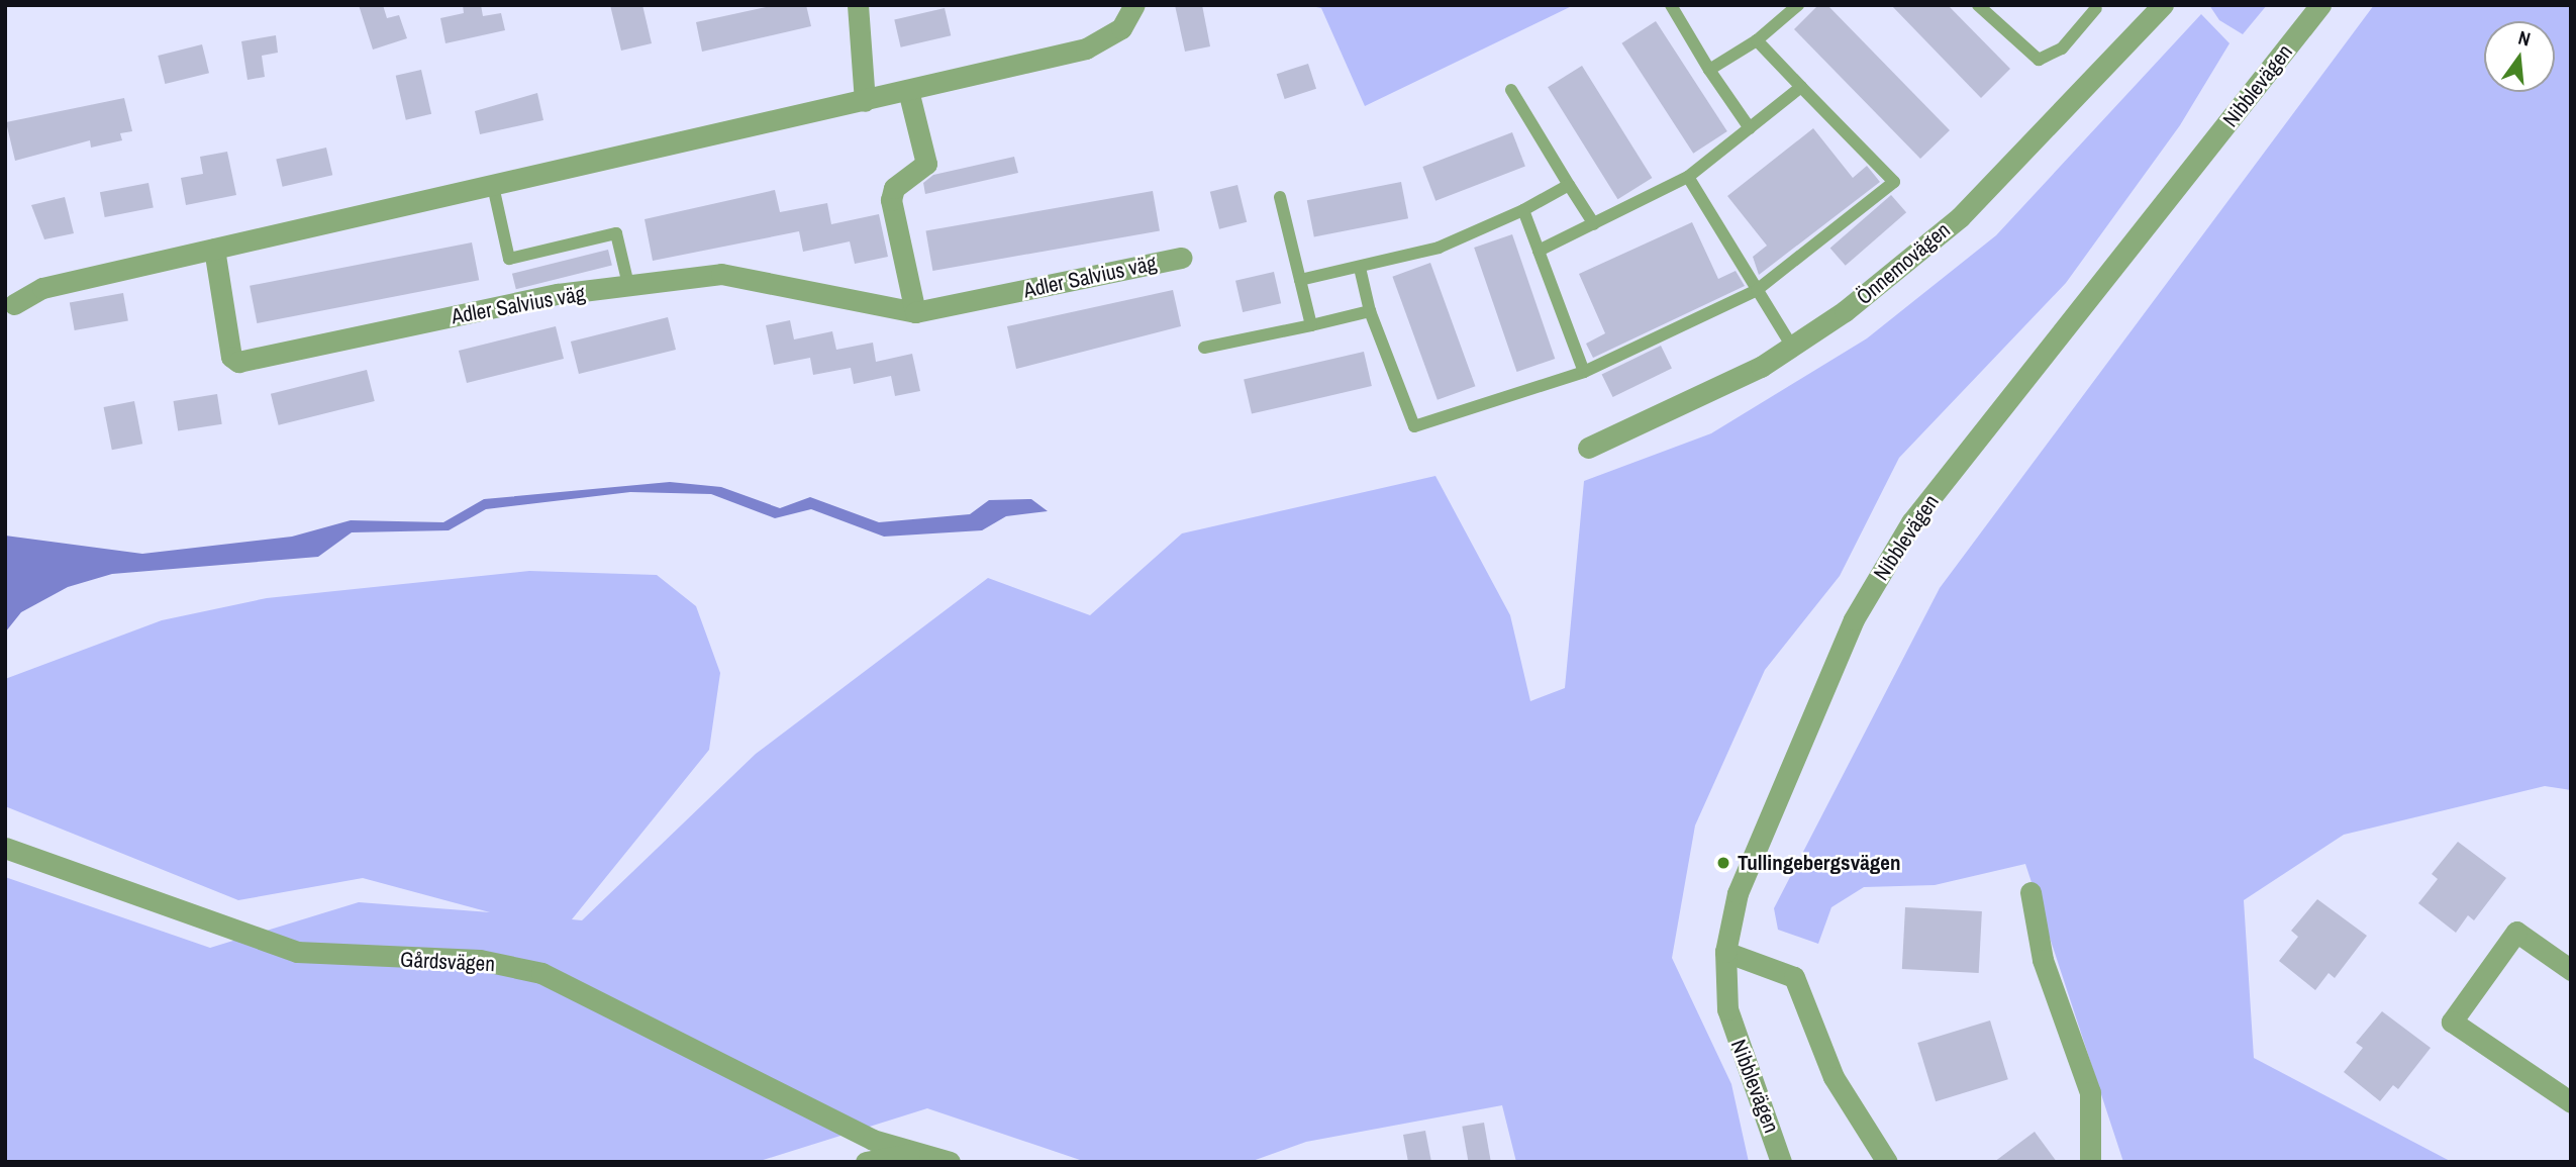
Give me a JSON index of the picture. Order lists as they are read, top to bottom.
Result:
{
  "streets": {
    "street": [
      "Nibblevägen",
      "Önnemovägen",
      "Adler Salvius väg",
      "Gårdsvägen"
    ]
  },
  "places": ["Tullingebergsvägen"],
  "north": "top"
}
